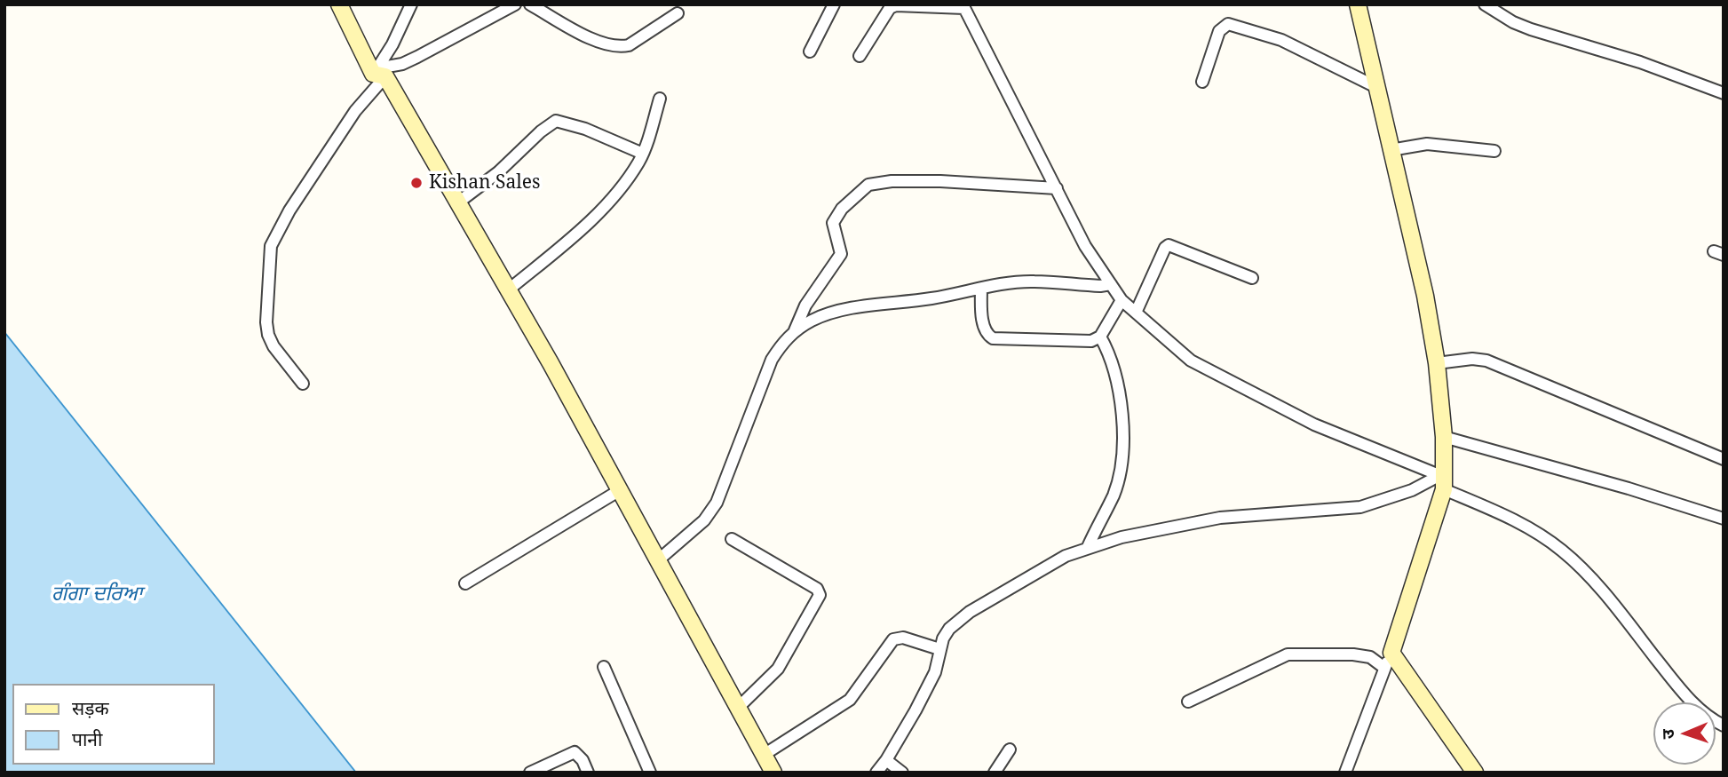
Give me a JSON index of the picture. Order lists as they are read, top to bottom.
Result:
{
  "water": ["ਗੰਗਾ ਦਰਿਆ"],
  "places": ["Kishan Sales"],
  "legend": ["सड़क", "पानी"],
  "north": "left"
}
